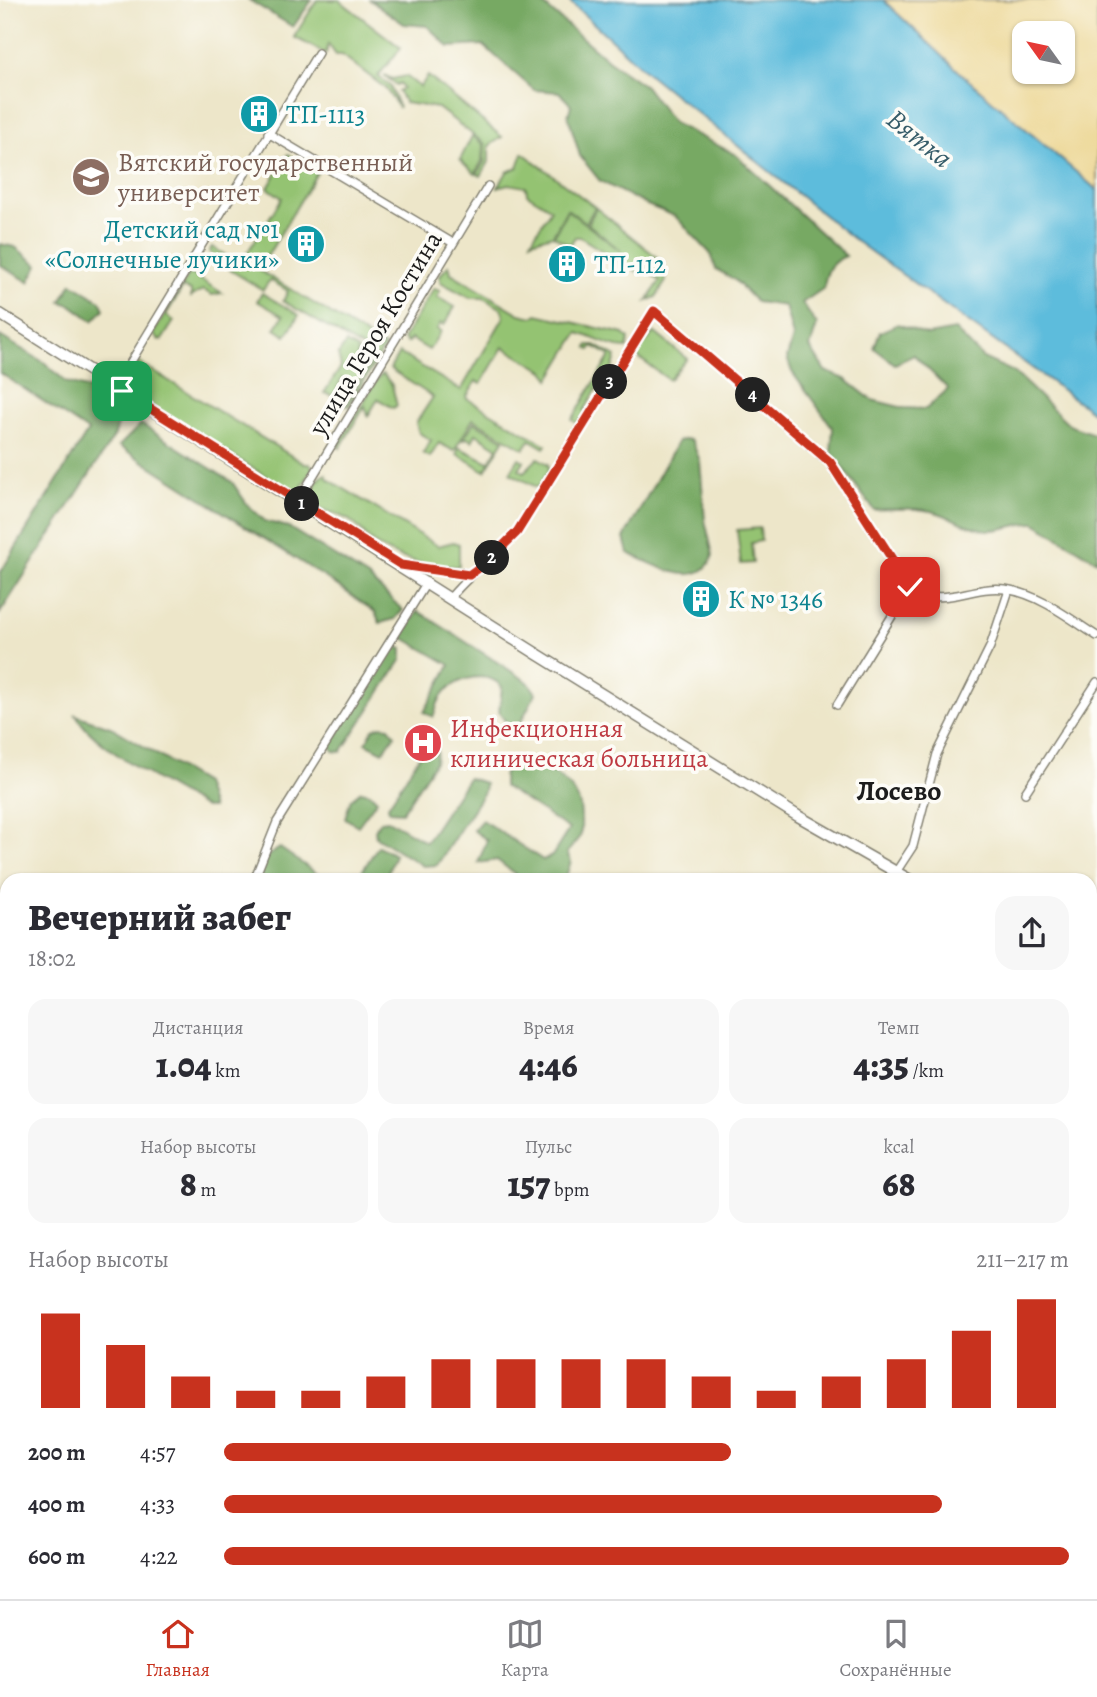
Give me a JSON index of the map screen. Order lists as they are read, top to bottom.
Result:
{
  "streets": {
    "street": ["улица Героя Костина"]
  },
  "districts": ["Лосево"],
  "water": ["Вятка"],
  "places": {
    "building": [
      "ТП-1113",
      "Детский сад №1 «Солнечные лучики»",
      "ТП-112",
      "К № 1346"
    ],
    "school or university": ["Вятский государственный университет"],
    "hospital": ["Инфекционная клиническая больница"]
  },
  "north": "top left",
  "page": {
    "pins": [
      "3",
      "4",
      "1",
      "2"
    ],
    "heading": ["Вечерний забег", "18:02"],
    "stats": [
      ["Дистанция", "1.04 km"],
      ["Время", "4:46"],
      ["Темп", "4:35 /km"],
      ["Набор высоты", "8 m"],
      ["Пульс", "157 bpm"],
      ["kcal", "68"]
    ],
    "chart": ["Набор высоты", "211–217 m"],
    "list": [
      {
        "name": "200 m",
        "note": "4:57"
      },
      {
        "name": "400 m",
        "note": "4:33"
      },
      {
        "name": "600 m",
        "note": "4:22"
      }
    ],
    "tabs": ["Главная", "Карта", "Сохранённые"]
  }
}
